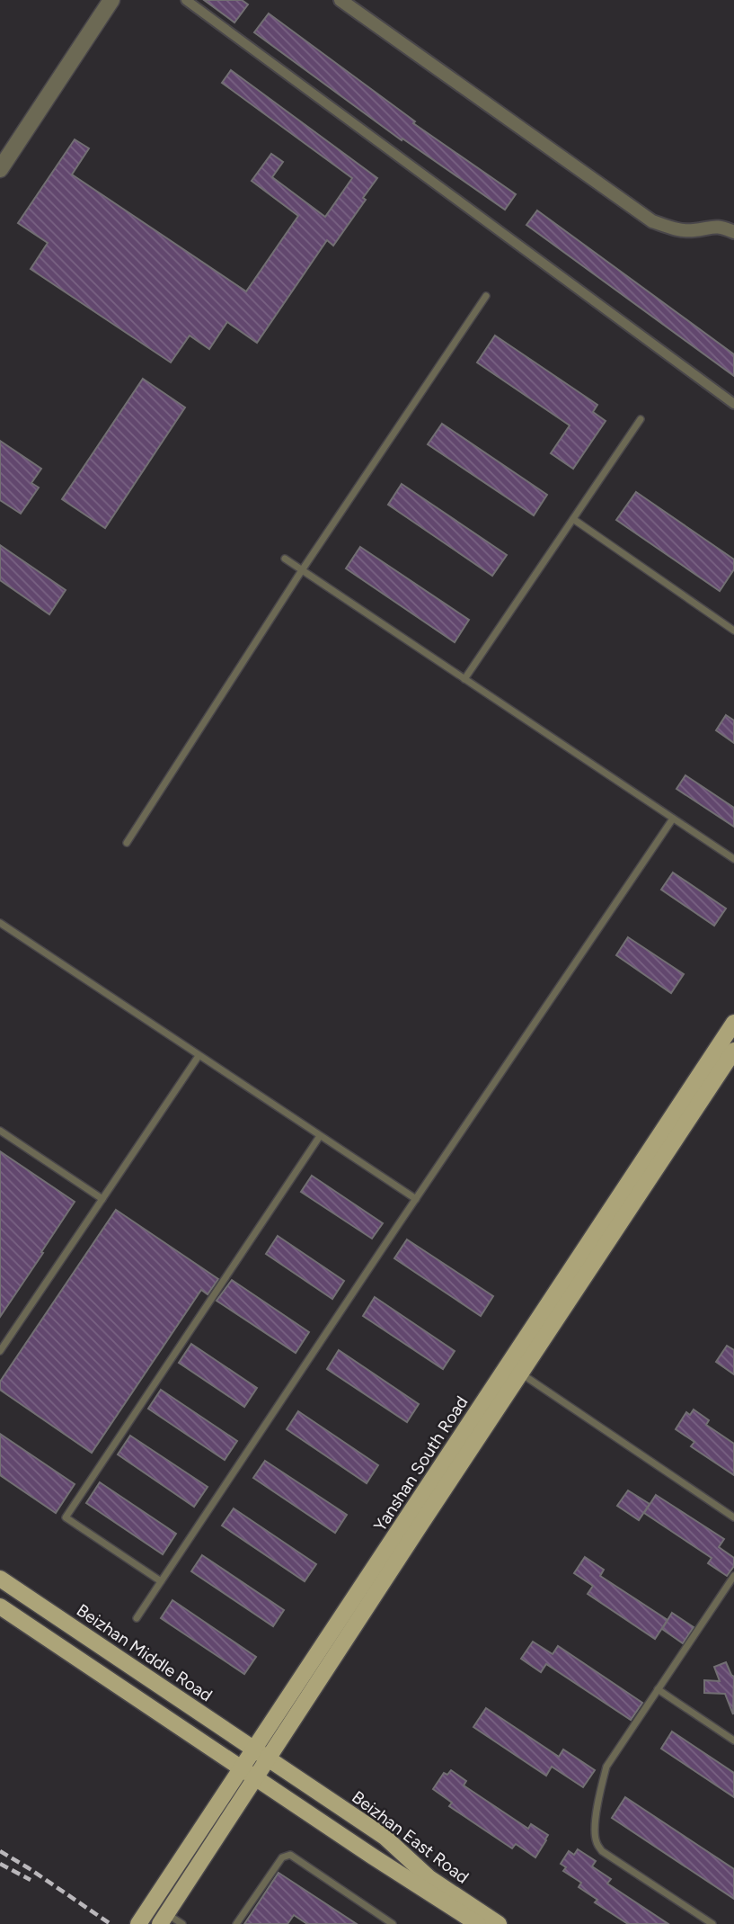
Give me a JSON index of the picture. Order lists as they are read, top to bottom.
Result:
{
  "streets": {
    "main road": ["Yanshan South Road", "Beizhan Middle Road", "Beizhan East Road"]
  },
  "crossings": [
    ["Yanshan South Road", "Beizhan Middle Road"],
    ["Yanshan South Road", "Beizhan East Road"],
    ["Beizhan Middle Road", "Beizhan East Road"]
  ]
}
